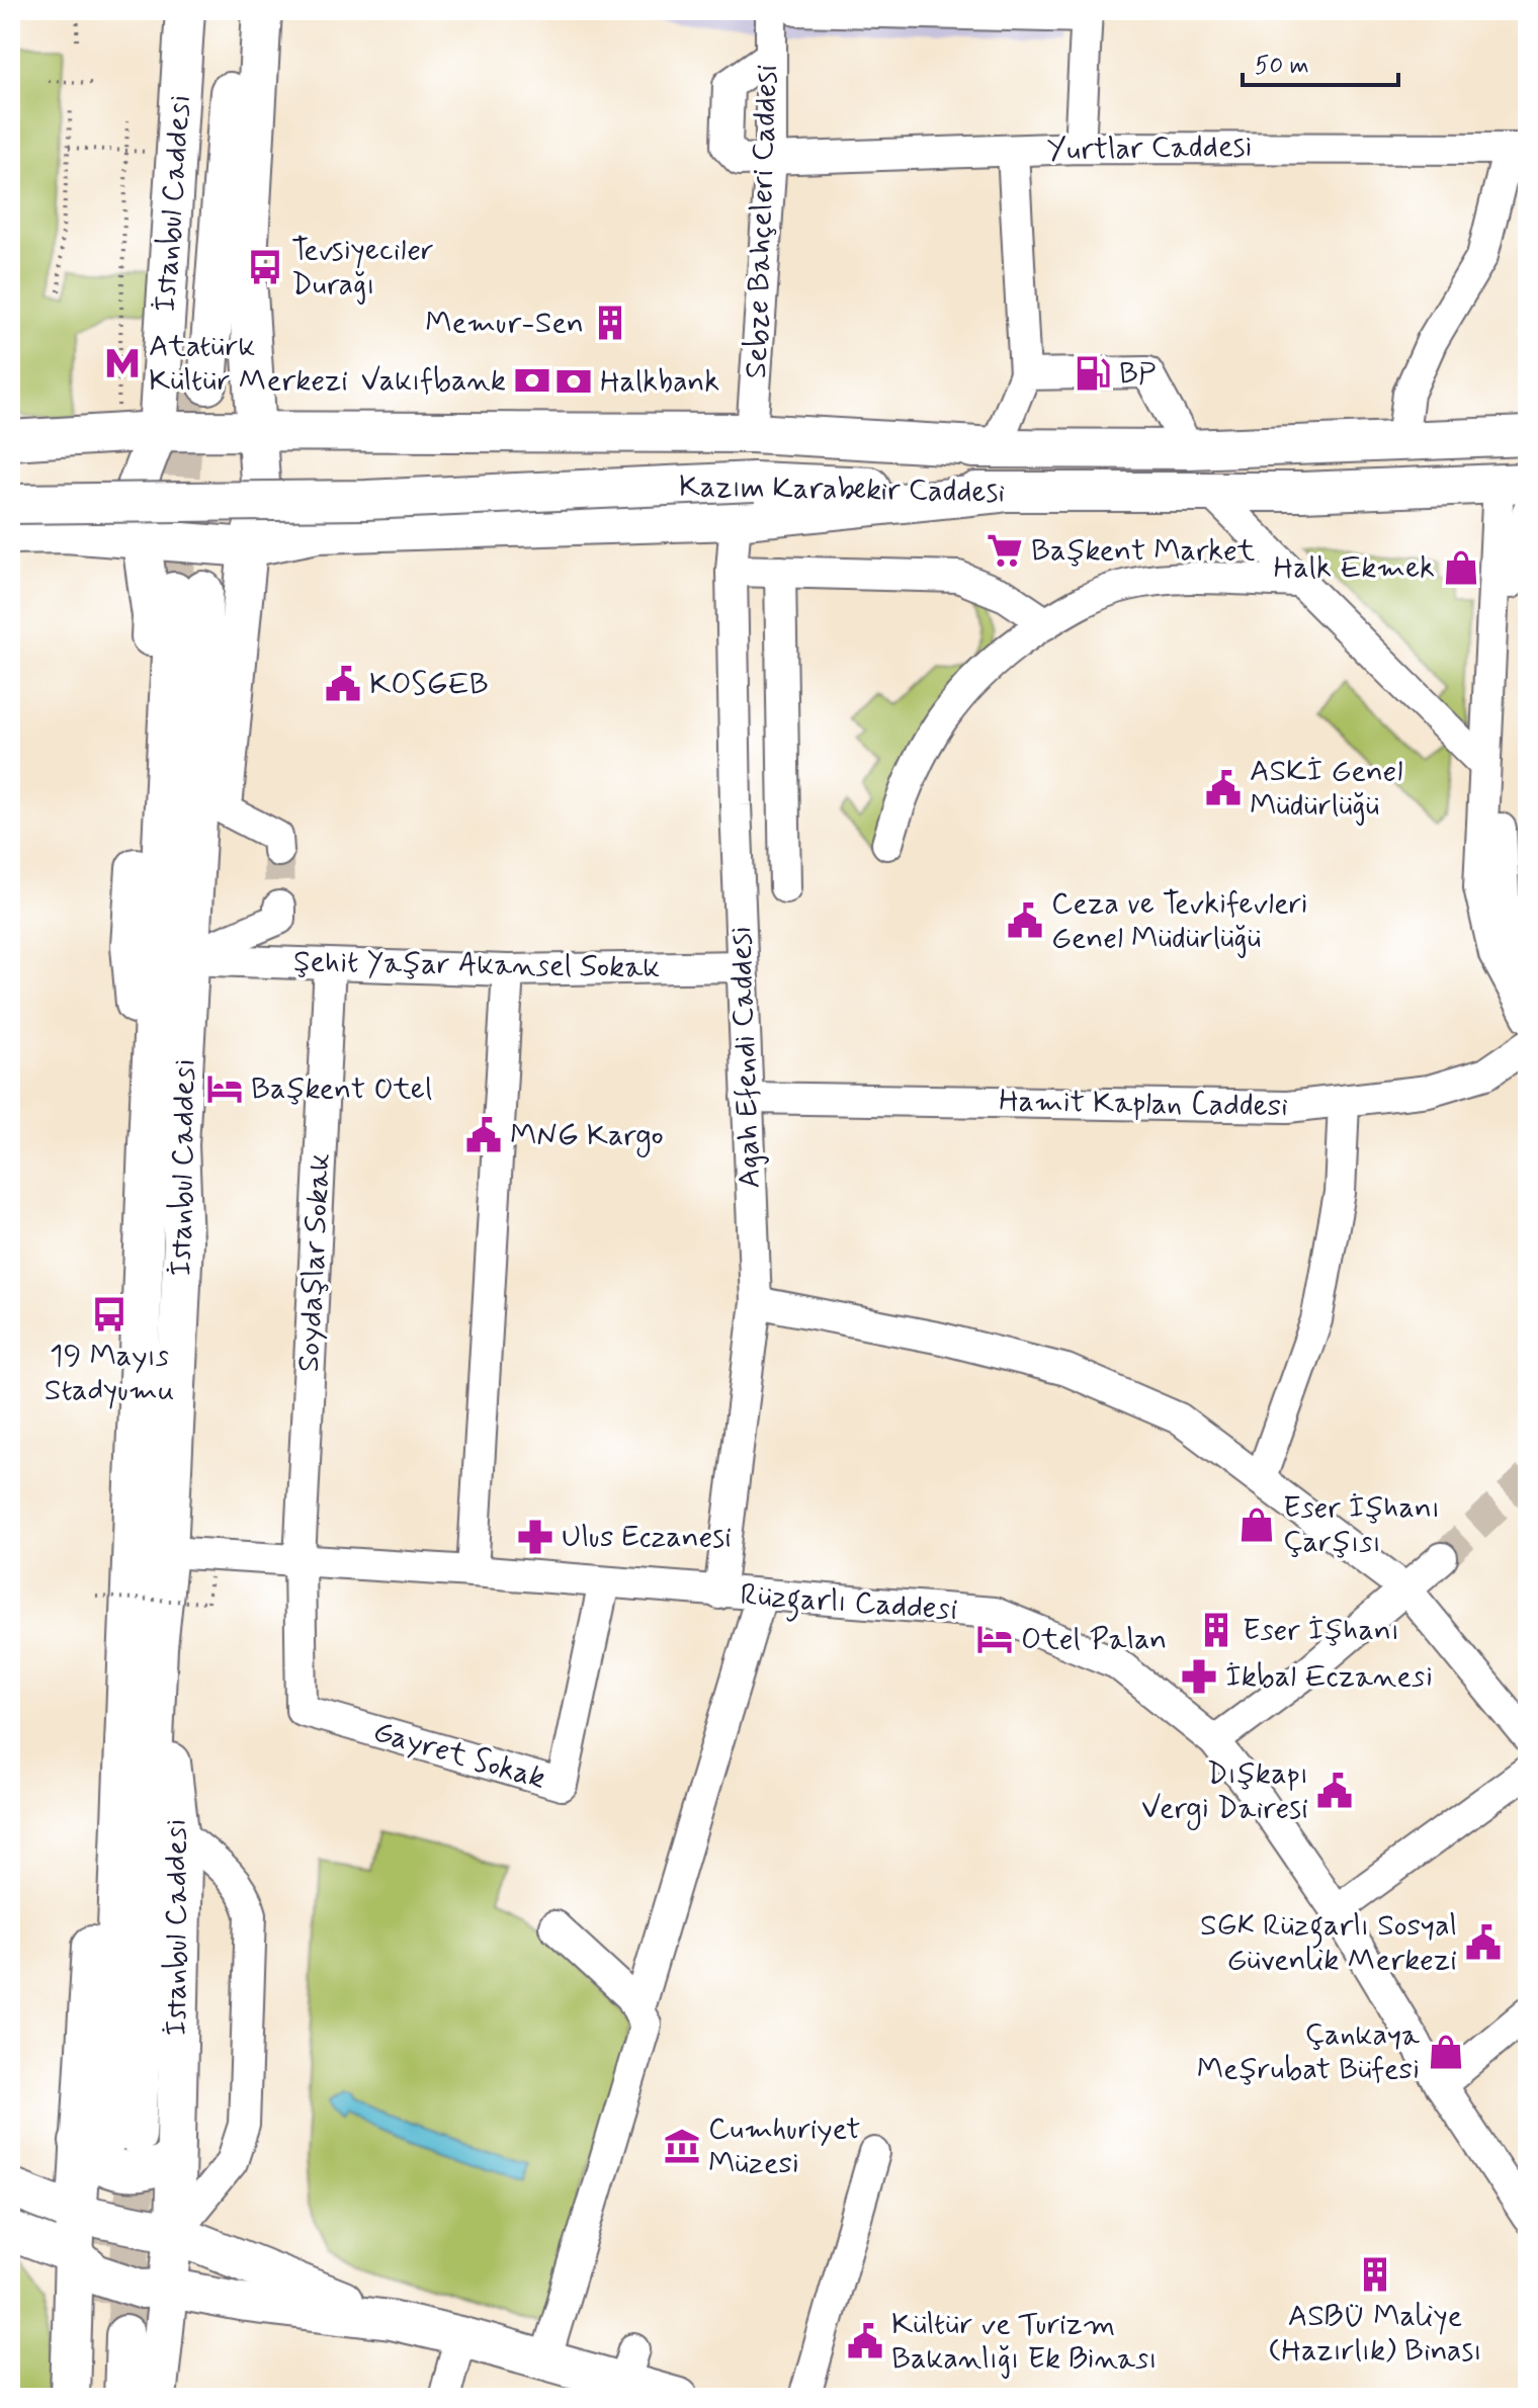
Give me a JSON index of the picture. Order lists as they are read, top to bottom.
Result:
{
  "streets": {
    "main road": ["İstanbul Caddesi", "Kazım Karabekir Caddesi"],
    "street": [
      "Yurtlar Caddesi",
      "Sebze Bahçeleri Caddesi",
      "Şehit Yaşar Akansel Sokak",
      "Agah Efendi Caddesi",
      "Hamit Kaplan Caddesi",
      "Soydaşlar Sokak",
      "Rüzgarlı Caddesi",
      "Gayret Sokak"
    ]
  },
  "crossings": [
    ["Yurtlar Caddesi", "Sebze Bahçeleri Caddesi"],
    ["İstanbul Caddesi", "Rüzgarlı Caddesi"],
    ["Sebze Bahçeleri Caddesi", "Kazım Karabekir Caddesi"],
    ["Şehit Yaşar Akansel Sokak", "Agah Efendi Caddesi"],
    ["Şehit Yaşar Akansel Sokak", "Soydaşlar Sokak"],
    ["Agah Efendi Caddesi", "Hamit Kaplan Caddesi"],
    ["Agah Efendi Caddesi", "Rüzgarlı Caddesi"],
    ["Soydaşlar Sokak", "Rüzgarlı Caddesi"],
    ["Soydaşlar Sokak", "Gayret Sokak"],
    ["Rüzgarlı Caddesi", "Gayret Sokak"]
  ],
  "places": {
    "bus stop": ["Tevsiyeciler Durağı", "19 Mayıs Stadyumu"],
    "building": ["Memur-Sen", "Eser İşhanı", "ASBÜ Maliye (Hazırlık) Binası"],
    "metro station": ["Atatürk Kültür Merkezi"],
    "fuel station": ["BP"],
    "bank": ["Vakıfbank", "Halkbank"],
    "supermarket": ["Başkent Market"],
    "shop": ["Halk Ekmek", "Eser İşhanı Çarşısı", "Çankaya Meşrubat Büfesi"],
    "public building": [
      "KOSGEB",
      "ASKİ Genel Müdürlüğü",
      "Ceza ve Tevkifevleri Genel Müdürlüğü",
      "MNG Kargo",
      "Dışkapı Vergi Dairesi",
      "SGK Rüzgarlı Sosyal Güvenlik Merkezi",
      "Kültür ve Turizm Bakanlığı Ek Binası"
    ],
    "hotel": ["Başkent Otel", "Otel Palan"],
    "pharmacy": ["Ulus Eczanesi", "İkbal Eczanesi"],
    "museum": ["Cumhuriyet Müzesi"]
  },
  "scale_bar": "50 m"
}
